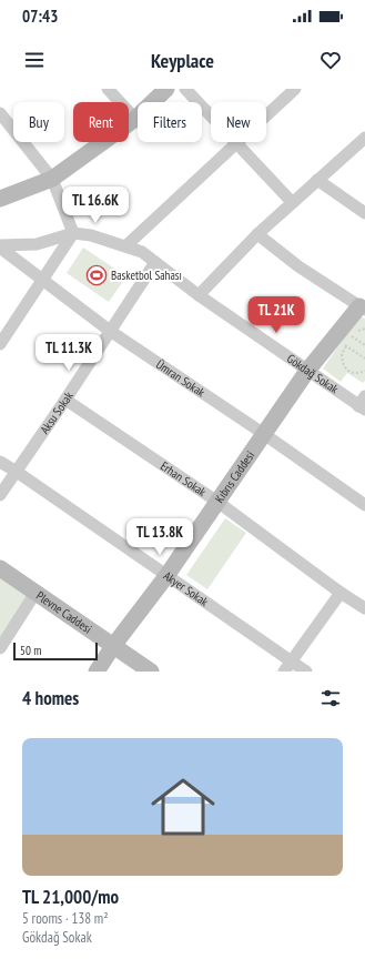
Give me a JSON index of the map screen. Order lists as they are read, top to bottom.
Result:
{
  "streets": {
    "street": [
      "Gökdağ Sokak",
      "Ümran Sokak",
      "Aksu Sokak",
      "Kıbrıs Caddesi",
      "Erhan Sokak",
      "Akyer Sokak",
      "Plevne Caddesi"
    ]
  },
  "crossings": [
    ["Gökdağ Sokak", "Ümran Sokak"],
    ["Gökdağ Sokak", "Aksu Sokak"],
    ["Gökdağ Sokak", "Kıbrıs Caddesi"],
    ["Ümran Sokak", "Aksu Sokak"],
    ["Ümran Sokak", "Kıbrıs Caddesi"],
    ["Aksu Sokak", "Erhan Sokak"],
    ["Aksu Sokak", "Akyer Sokak"],
    ["Kıbrıs Caddesi", "Erhan Sokak"],
    ["Kıbrıs Caddesi", "Akyer Sokak"],
    ["Kıbrıs Caddesi", "Plevne Caddesi"]
  ],
  "places": {
    "sports": ["Basketbol Sahası"]
  },
  "scale_bar": "50 m",
  "page": {
    "status": "07:43",
    "header": "Keyplace",
    "chip": [
      "Buy",
      "Rent",
      "Filters",
      "New"
    ],
    "price": [
      "TL 16.6K",
      "TL 21K",
      "TL 11.3K",
      "TL 13.8K"
    ],
    "scale": "50 m",
    "heading": "4 homes",
    "list": [
      {
        "name": "TL 21,000/mo",
        "note": "5 rooms · 138 m² · Gökdağ Sokak"
      }
    ]
  }
}
